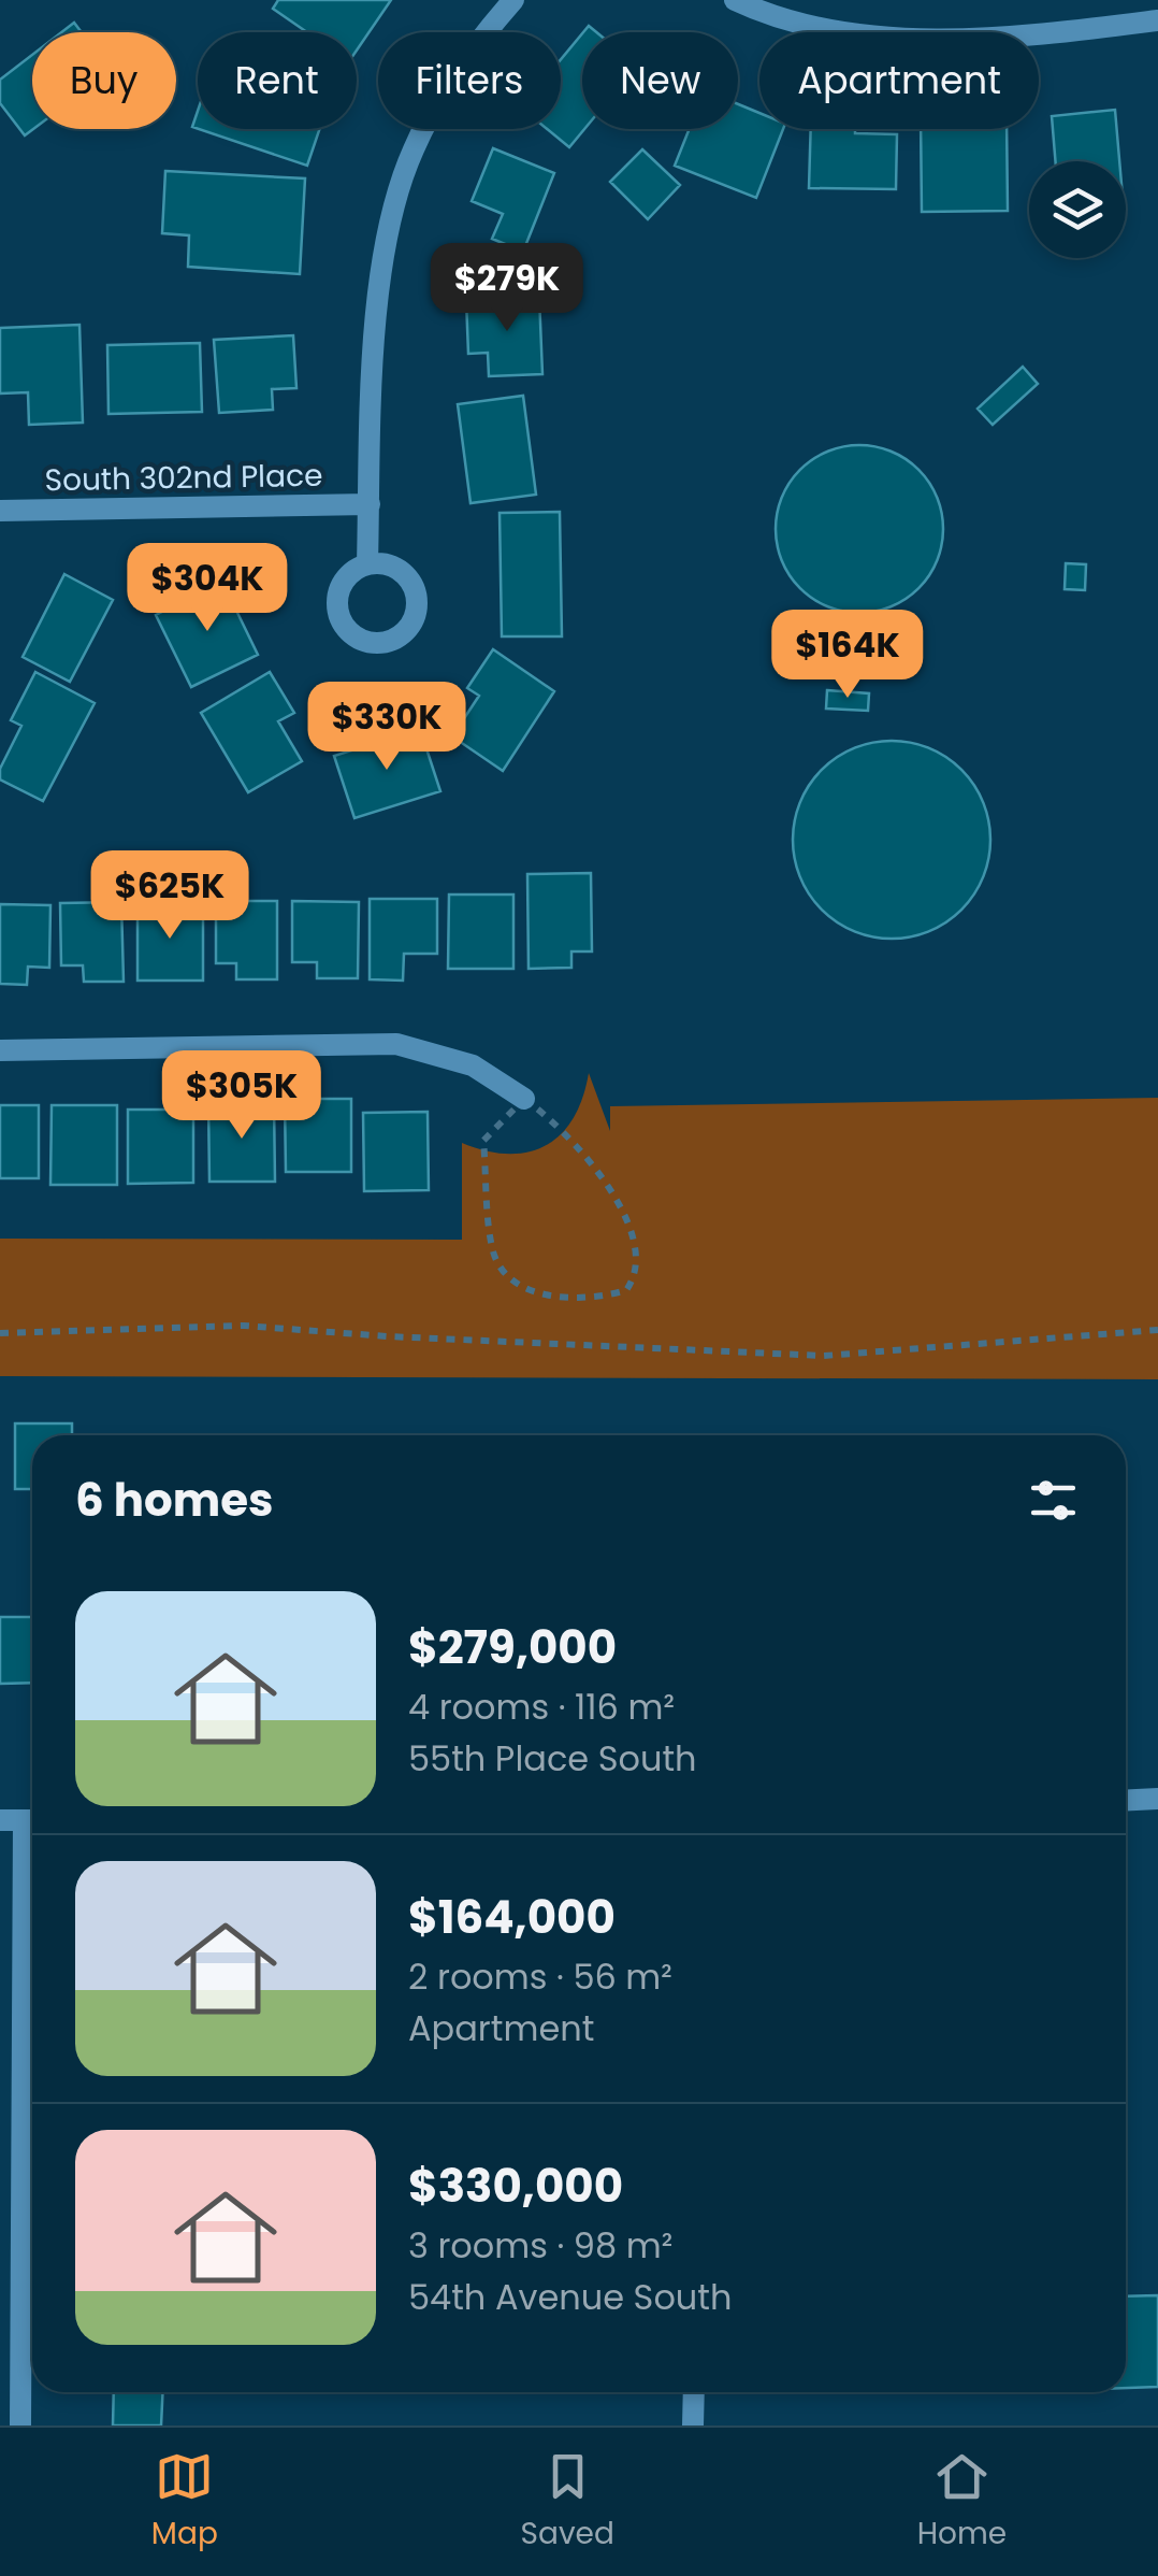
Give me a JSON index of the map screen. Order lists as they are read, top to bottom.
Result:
{
  "streets": {
    "street": ["South 302nd Place"]
  },
  "page": {
    "chip": [
      "Buy",
      "Rent",
      "Filters",
      "New",
      "Apartment"
    ],
    "price": [
      "$279K",
      "$304K",
      "$164K",
      "$330K",
      "$625K",
      "$305K"
    ],
    "heading": "6 homes",
    "list": [
      {
        "name": "$279,000",
        "note": "4 rooms · 116 m² · 55th Place South"
      },
      {
        "name": "$164,000",
        "note": "2 rooms · 56 m² · Apartment"
      },
      {
        "name": "$330,000",
        "note": "3 rooms · 98 m² · 54th Avenue South"
      }
    ],
    "tabs": ["Map", "Saved", "Home"]
  }
}
